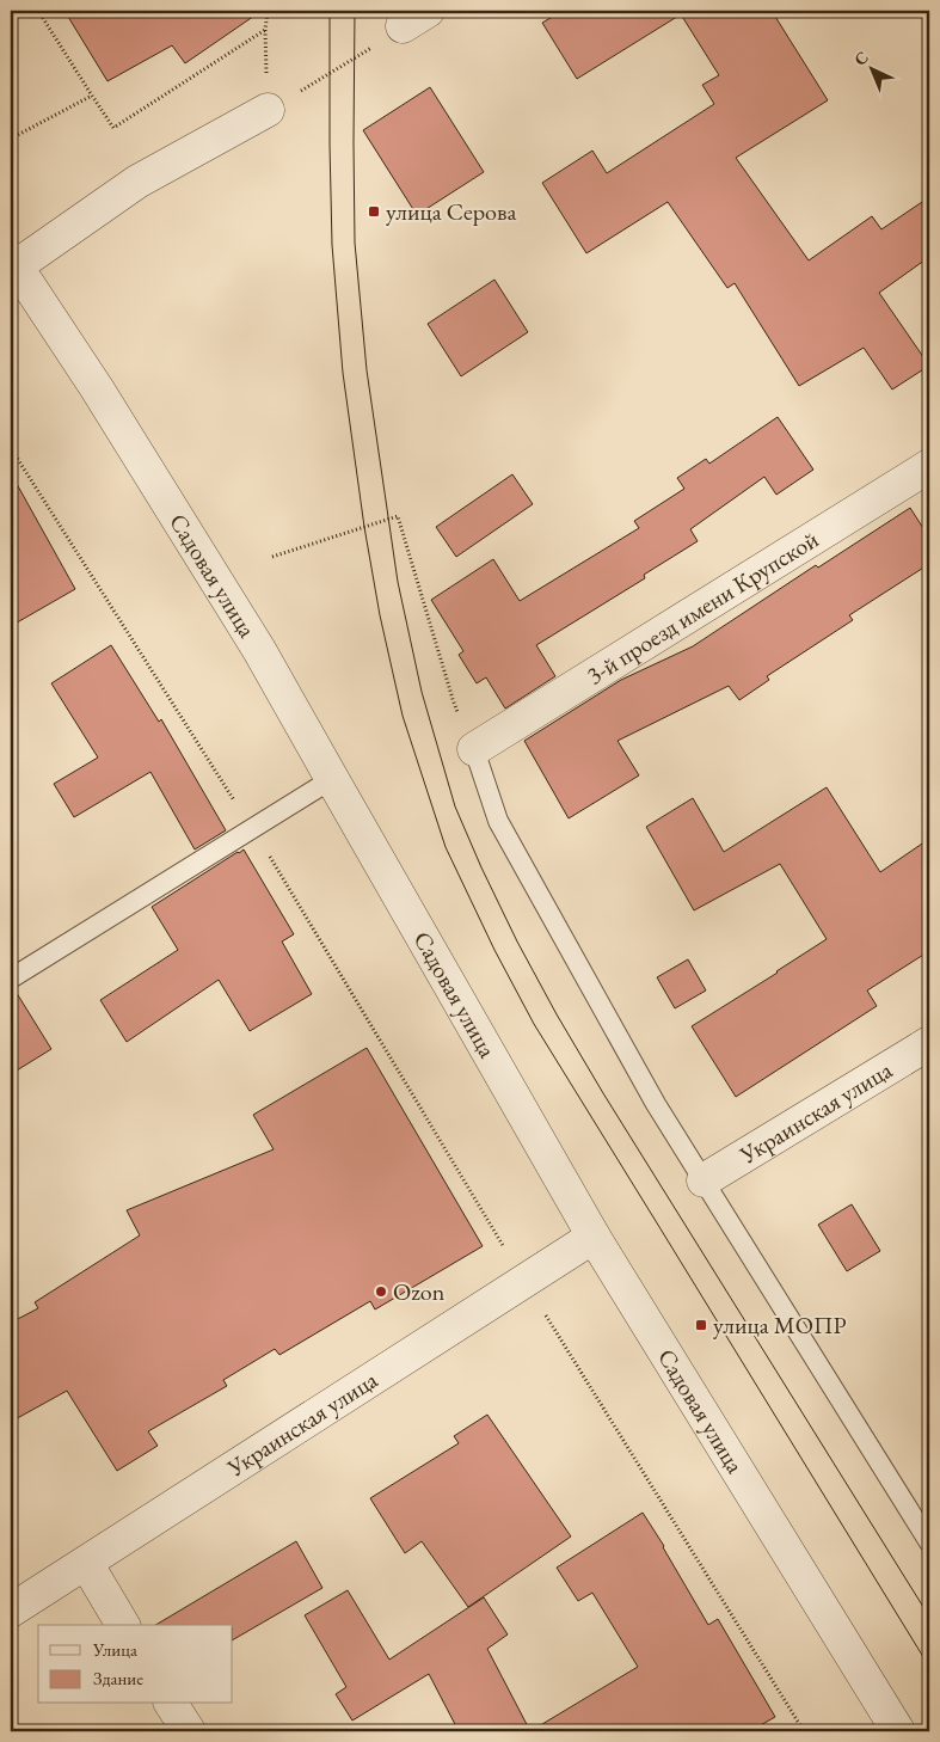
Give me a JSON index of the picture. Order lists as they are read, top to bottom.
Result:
{
  "streets": {
    "street": ["Садовая улица", "3-й проезд имени Крупской", "Украинская улица"]
  },
  "crossings": [
    ["Садовая улица", "Украинская улица"]
  ],
  "places": {
    "transit": ["улица Серова", "улица МОПР"],
    "other": ["Ozon"]
  },
  "legend": ["Улица", "Здание"],
  "north": "top left"
}
